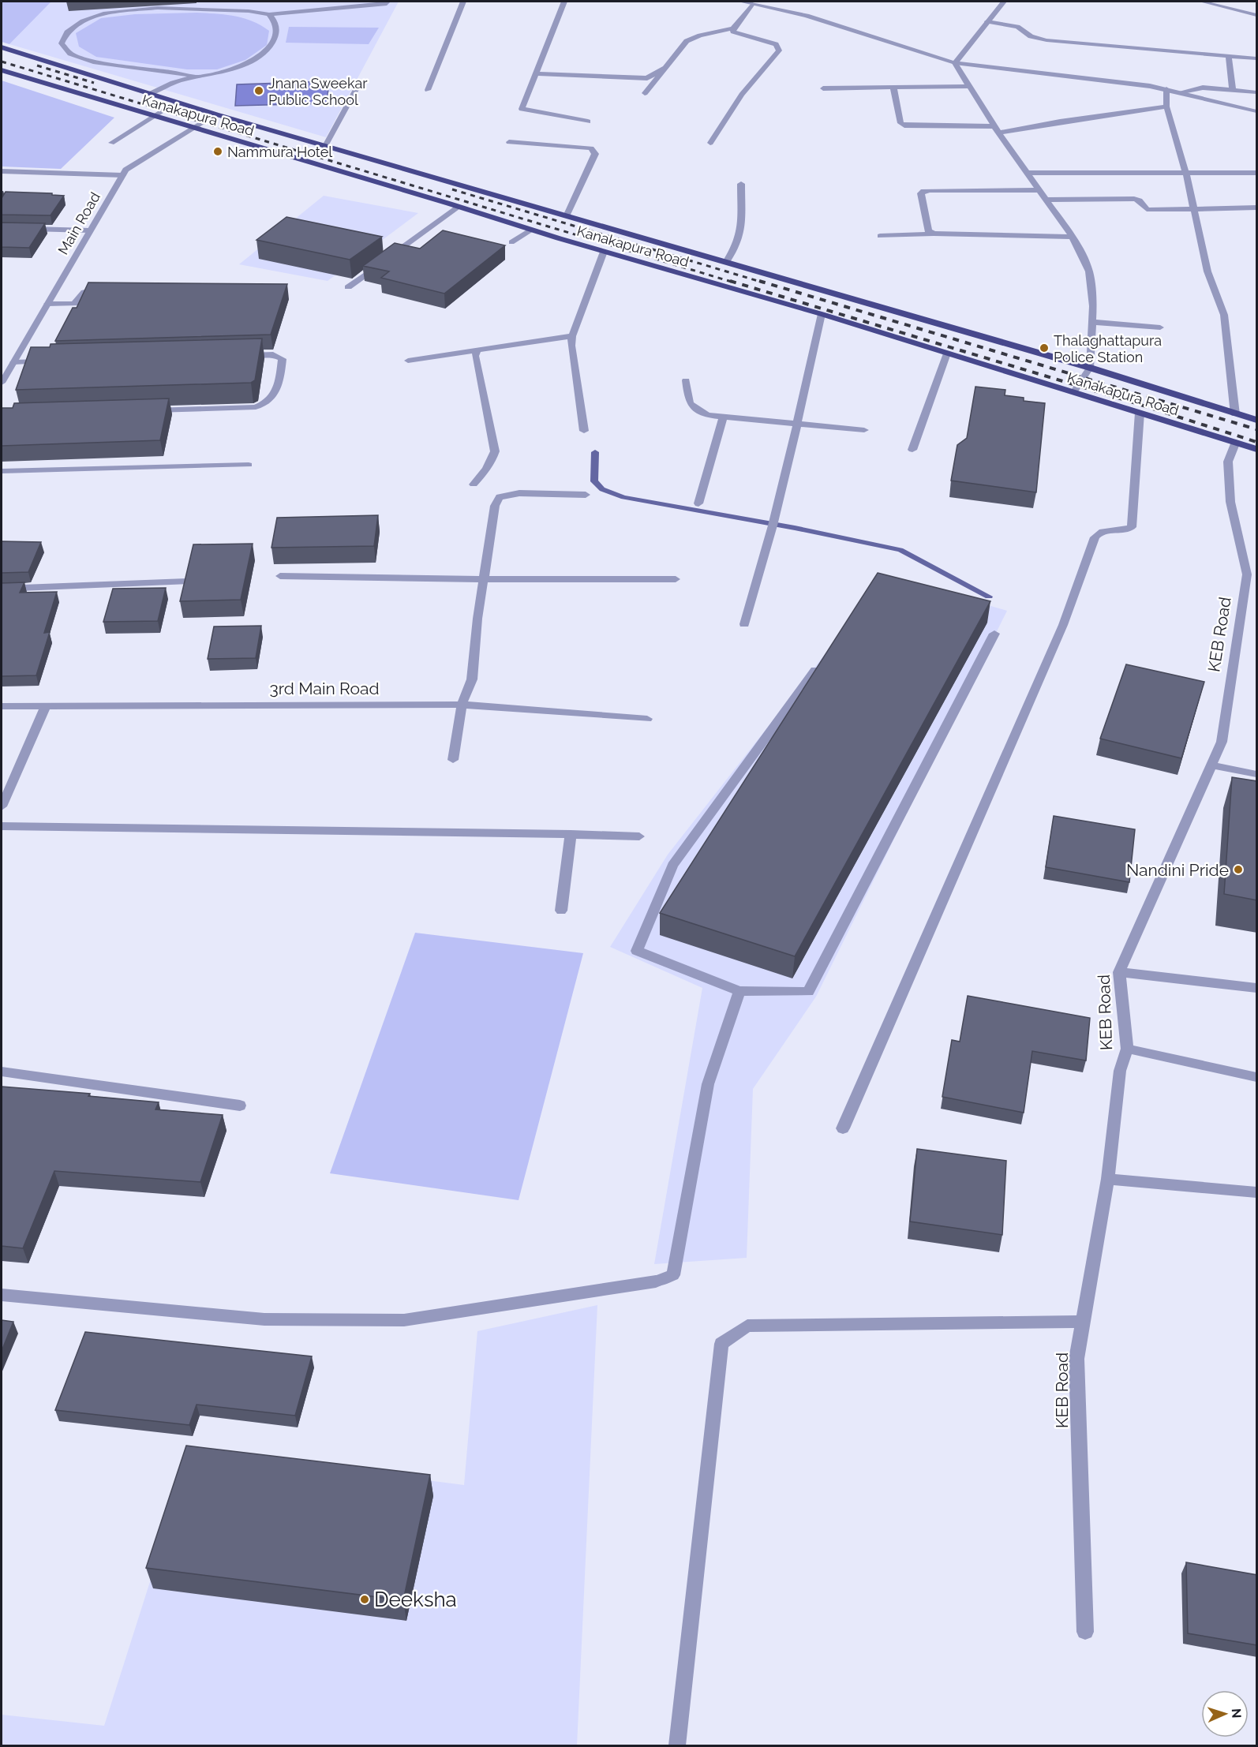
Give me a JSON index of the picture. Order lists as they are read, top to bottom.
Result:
{
  "streets": {
    "highway": ["Kanakapura Road"],
    "street": ["Main Road", "KEB Road", "3rd Main Road"]
  },
  "crossings": [
    ["Kanakapura Road", "Main Road"],
    ["Kanakapura Road", "KEB Road"]
  ],
  "places": [
    "Jnana Sweekar Public School",
    "Nammura Hotel",
    "Thalaghattapura Police Station",
    "Nandini Pride",
    "Deeksha"
  ],
  "north": "right"
}
